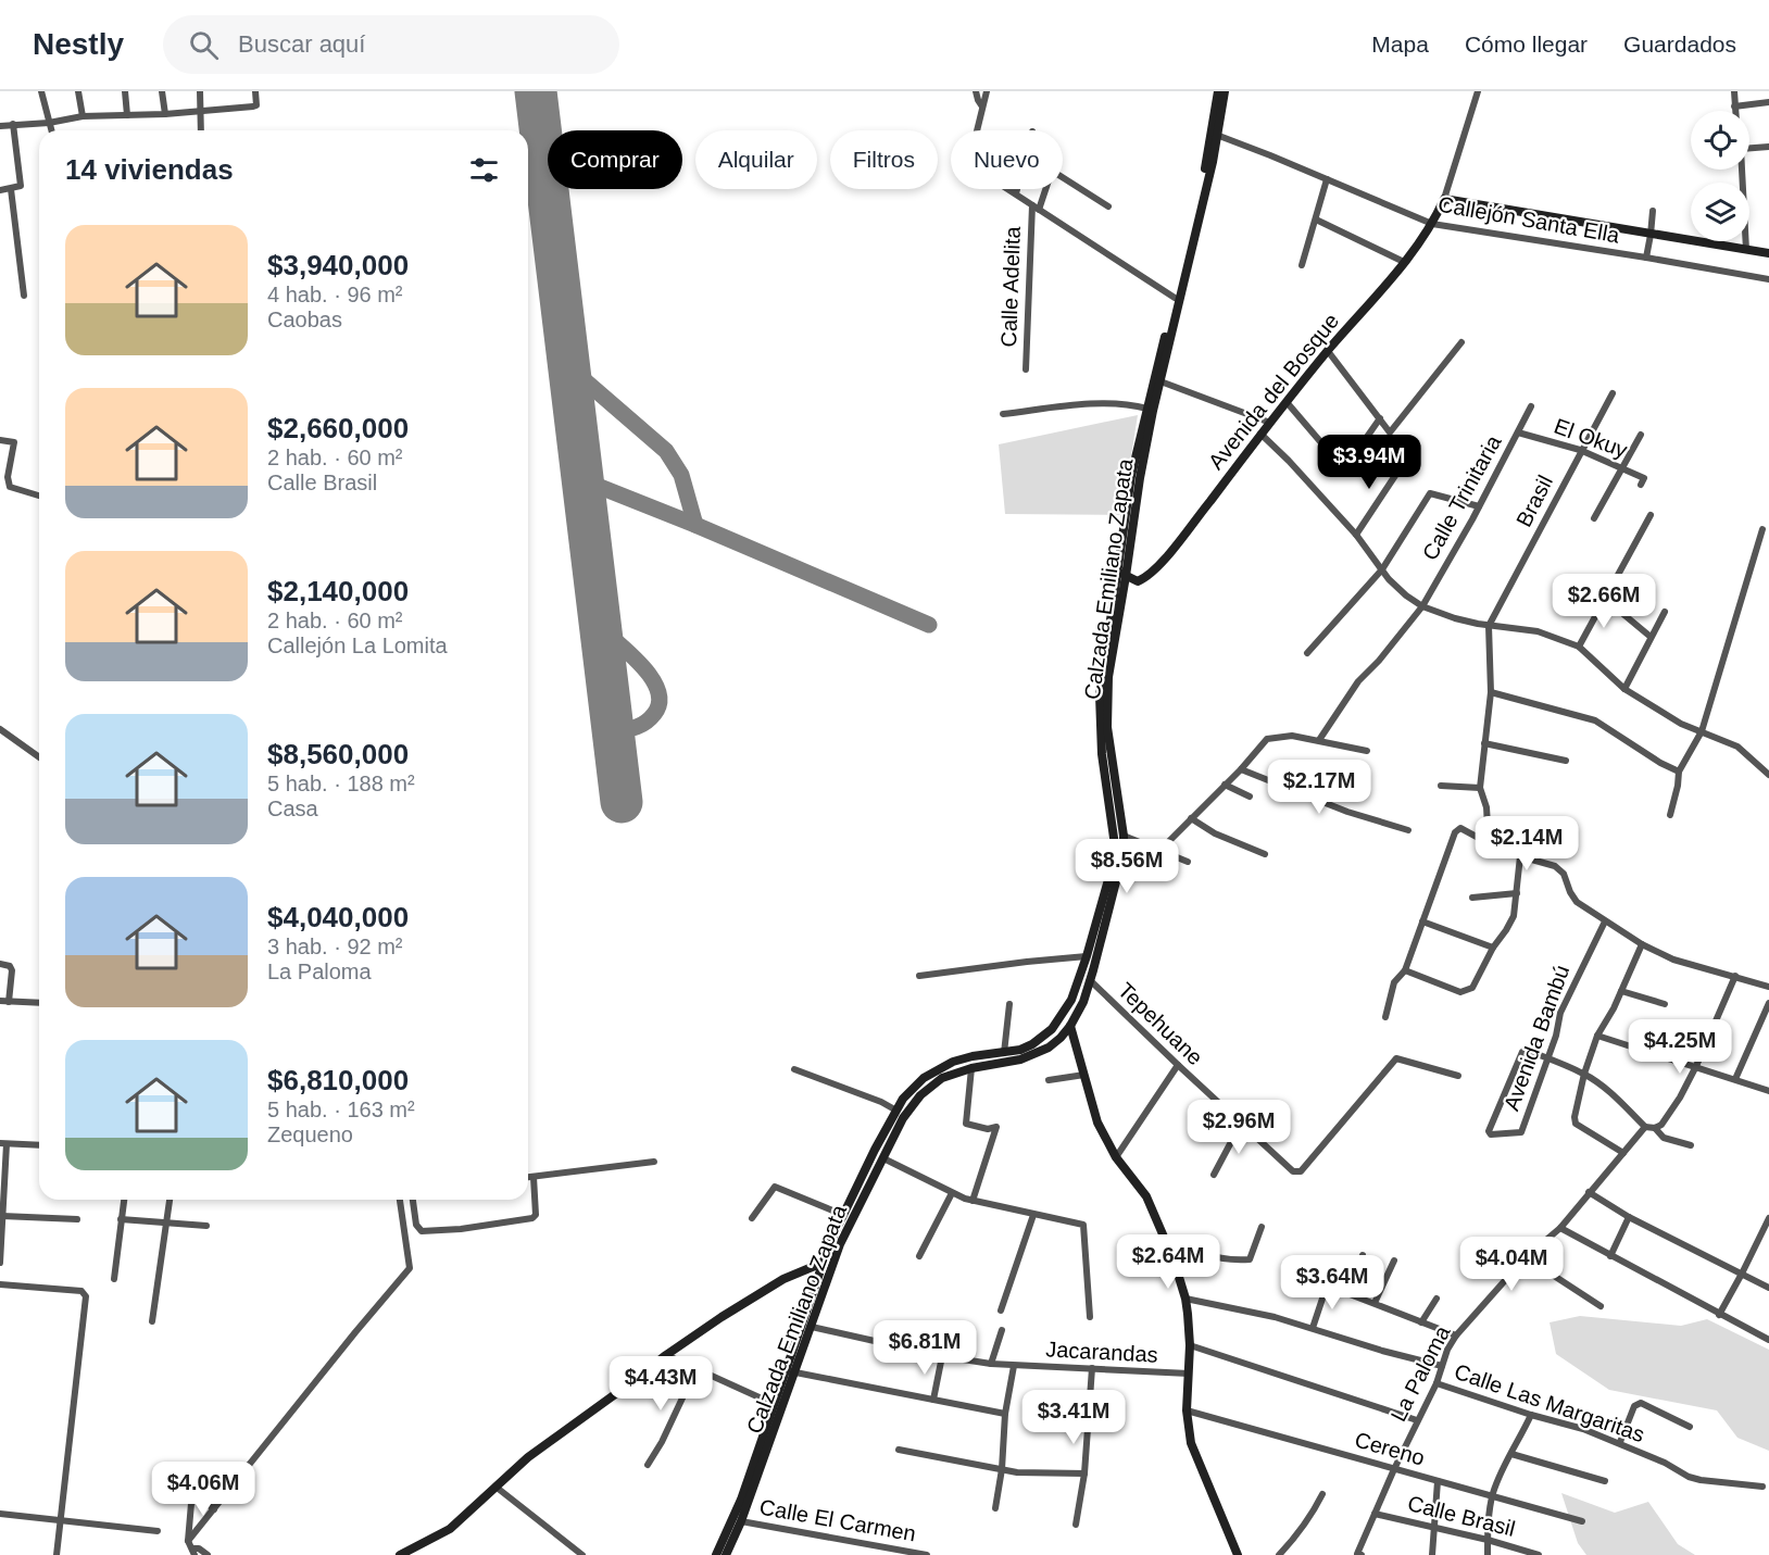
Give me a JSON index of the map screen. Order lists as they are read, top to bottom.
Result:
{
  "streets": {
    "main road": ["Avenida del Bosque", "Calzada Emiliano Zapata"],
    "street": [
      "Callejón Santa Ella",
      "Calle Adelita",
      "El Okuy",
      "Calle Trinitaria",
      "Brasil",
      "Tepehuane",
      "Avenida Bambú",
      "Jacarandas",
      "La Paloma",
      "Calle Las Margaritas",
      "Cereno",
      "Calle Brasil",
      "Calle El Carmen"
    ]
  },
  "crossings": [
    ["Callejón Santa Ella", "Avenida del Bosque"],
    ["Callejón Santa Ella", "Calzada Emiliano Zapata"],
    ["Avenida del Bosque", "Calzada Emiliano Zapata"],
    ["El Okuy", "Calle Trinitaria"],
    ["El Okuy", "Brasil"],
    ["Calzada Emiliano Zapata", "Tepehuane"],
    ["Calzada Emiliano Zapata", "Jacarandas"],
    ["Calzada Emiliano Zapata", "Calle El Carmen"],
    ["La Paloma", "Calle Las Margaritas"],
    ["La Paloma", "Cereno"],
    ["La Paloma", "Calle Brasil"]
  ],
  "page": {
    "header": "Nestly",
    "search": "Buscar aquí",
    "nav": ["Mapa", "Cómo llegar", "Guardados"],
    "chip": [
      "Comprar",
      "Alquilar",
      "Filtros",
      "Nuevo"
    ],
    "heading": "14 viviendas",
    "list": [
      {
        "name": "$3,940,000",
        "note": "4 hab. · 96 m² · Caobas"
      },
      {
        "name": "$2,660,000",
        "note": "2 hab. · 60 m² · Calle Brasil"
      },
      {
        "name": "$2,140,000",
        "note": "2 hab. · 60 m² · Callejón La Lomita"
      },
      {
        "name": "$8,560,000",
        "note": "5 hab. · 188 m² · Casa"
      },
      {
        "name": "$4,040,000",
        "note": "3 hab. · 92 m² · La Paloma"
      },
      {
        "name": "$6,810,000",
        "note": "5 hab. · 163 m² · Zequeno"
      }
    ],
    "price": [
      "$3.94M",
      "$2.66M",
      "$2.17M",
      "$2.14M",
      "$8.56M",
      "$4.25M",
      "$2.96M",
      "$2.64M",
      "$4.04M",
      "$3.64M",
      "$6.81M",
      "$4.43M",
      "$3.41M",
      "$4.06M"
    ]
  }
}
